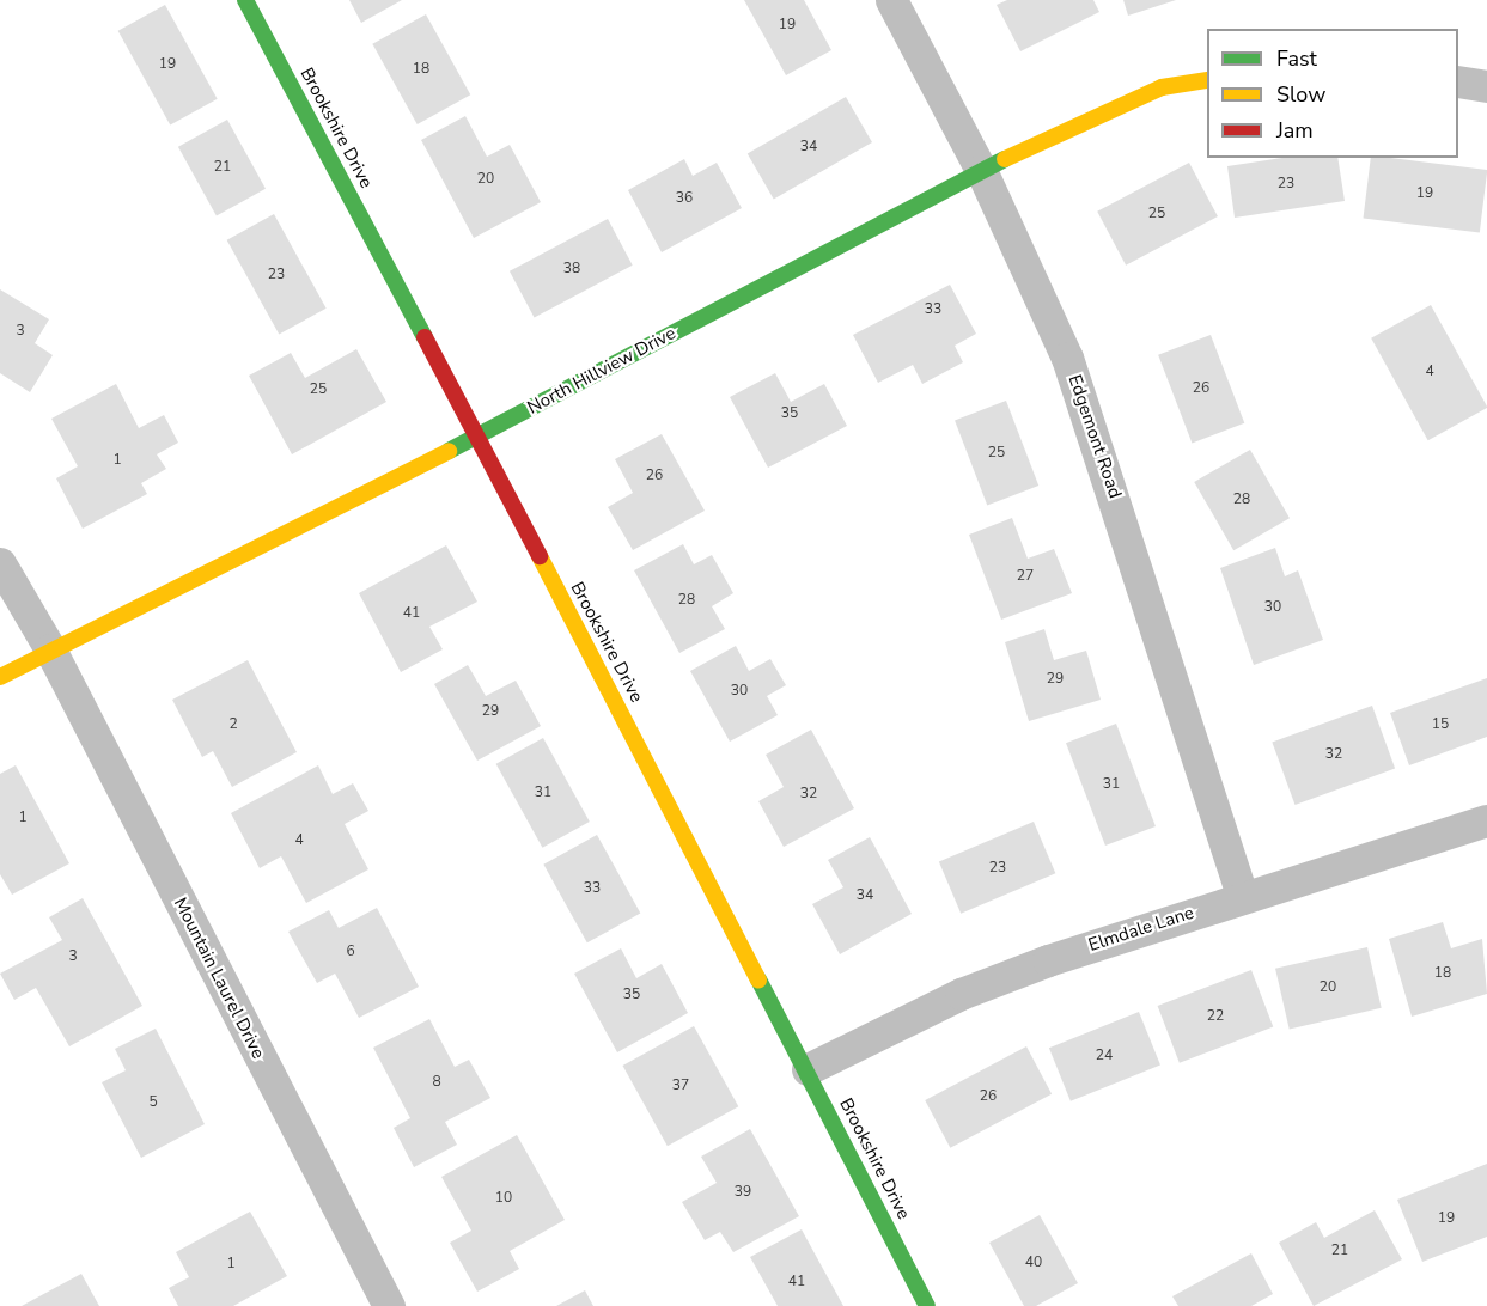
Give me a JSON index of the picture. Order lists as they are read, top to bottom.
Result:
{
  "streets": {
    "street": [
      "Brookshire Drive",
      "North Hillview Drive",
      "Edgemont Road",
      "Elmdale Lane",
      "Mountain Laurel Drive"
    ]
  },
  "crossings": [
    ["Brookshire Drive", "North Hillview Drive"],
    ["Brookshire Drive", "Elmdale Lane"],
    ["North Hillview Drive", "Edgemont Road"],
    ["North Hillview Drive", "Mountain Laurel Drive"],
    ["Edgemont Road", "Elmdale Lane"]
  ],
  "house_numbers": [
    "19",
    "19",
    "18",
    "34",
    "21",
    "20",
    "23",
    "19",
    "36",
    "25",
    "38",
    "23",
    "33",
    "3",
    "4",
    "26",
    "25",
    "35",
    "25",
    "1",
    "26",
    "28",
    "27",
    "28",
    "30",
    "41",
    "29",
    "30",
    "29",
    "2",
    "15",
    "32",
    "31",
    "31",
    "32",
    "1",
    "4",
    "23",
    "33",
    "34",
    "6",
    "3",
    "18",
    "20",
    "35",
    "22",
    "24",
    "8",
    "37",
    "26",
    "5",
    "39",
    "10",
    "19",
    "21",
    "40",
    "1",
    "41"
  ],
  "legend": ["Fast", "Slow", "Jam"]
}
